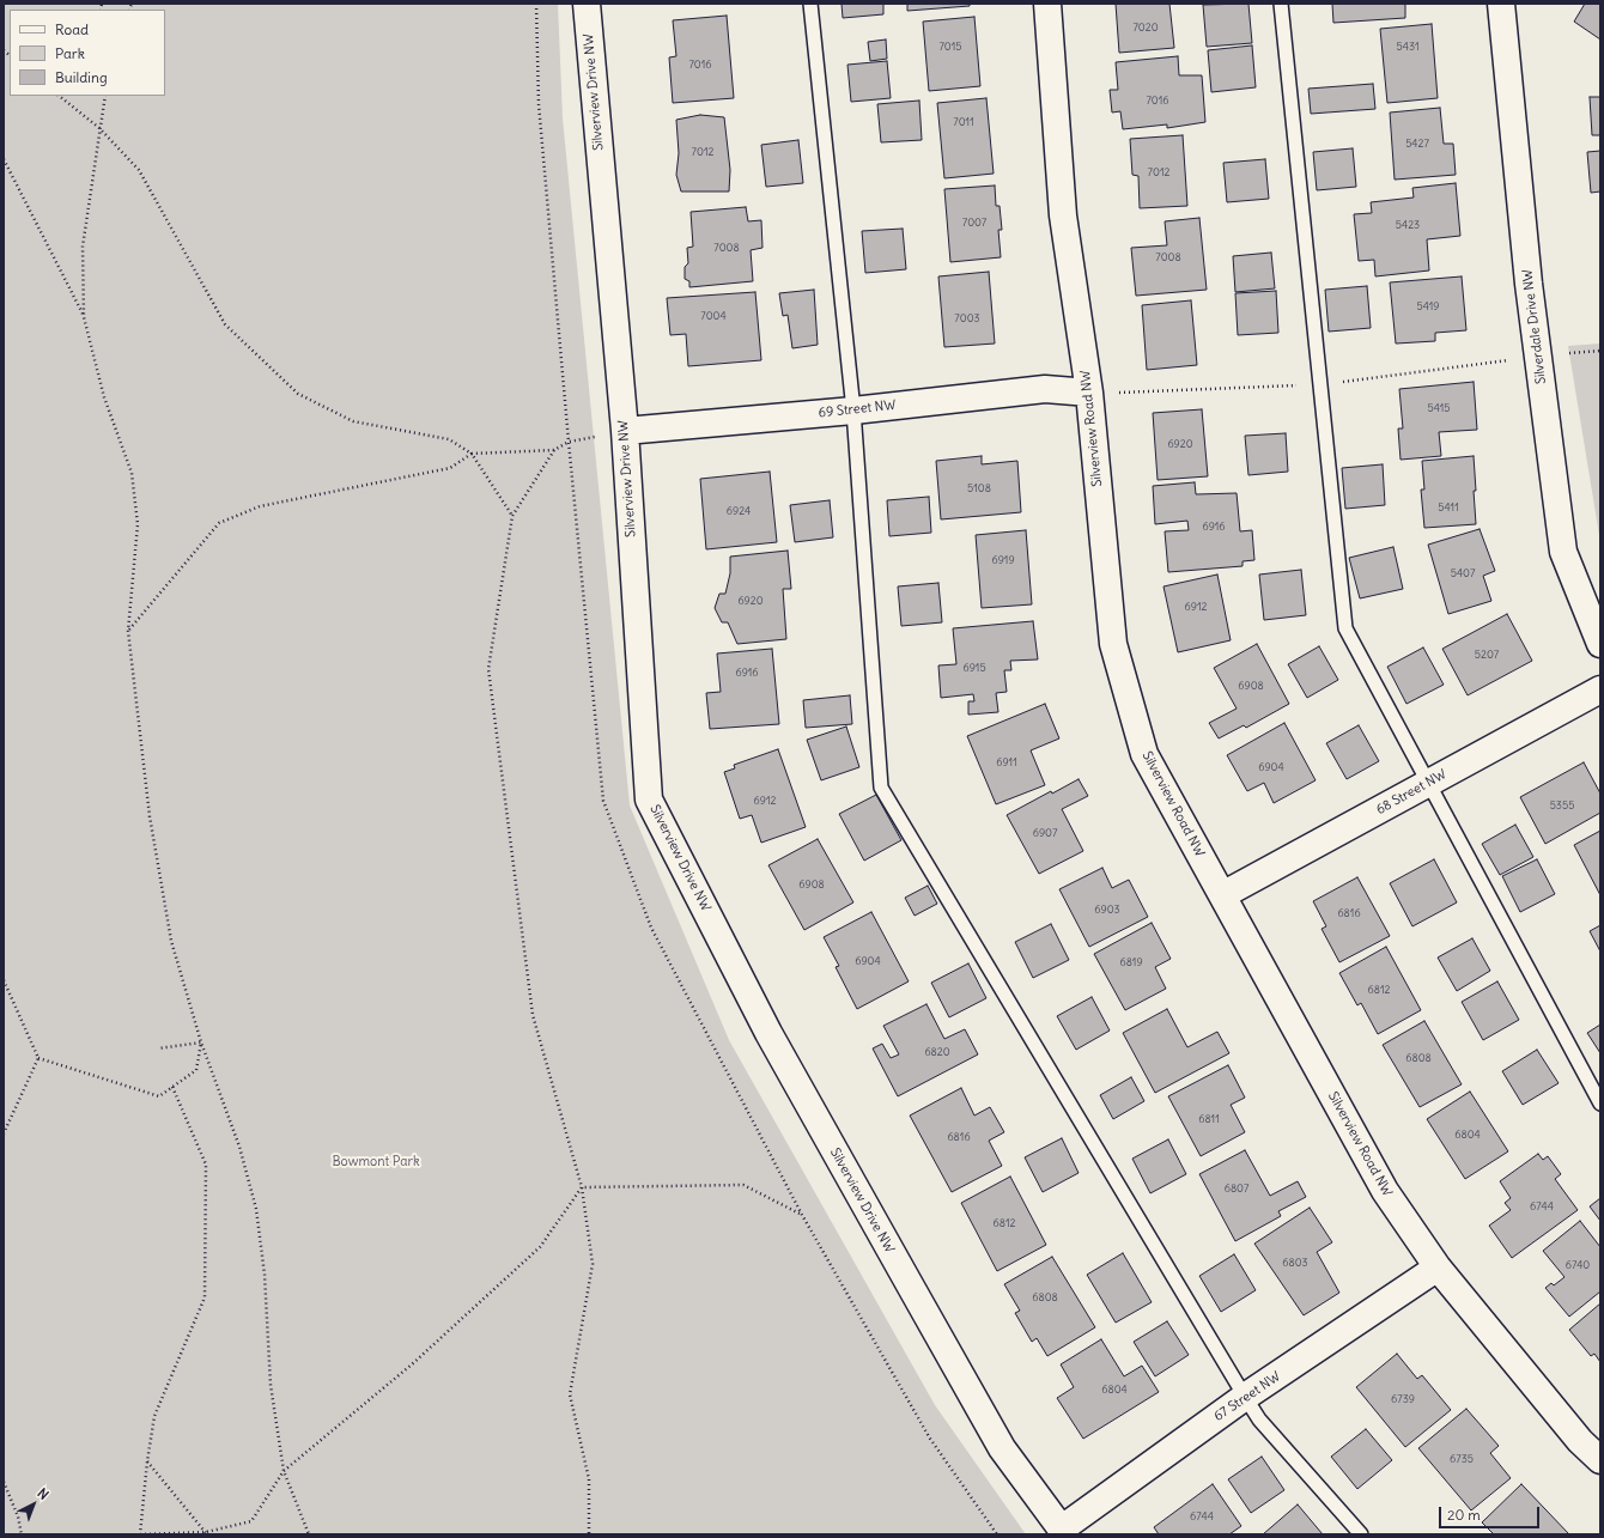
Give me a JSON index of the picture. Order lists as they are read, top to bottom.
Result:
{
  "streets": {
    "street": [
      "Silverview Drive NW",
      "Silverdale Drive NW",
      "69 Street NW",
      "Silverview Road NW",
      "68 Street NW",
      "67 Street NW"
    ]
  },
  "crossings": [
    ["Silverview Drive NW", "69 Street NW"],
    ["Silverview Drive NW", "67 Street NW"],
    ["69 Street NW", "Silverview Road NW"],
    ["Silverview Road NW", "68 Street NW"],
    ["Silverview Road NW", "67 Street NW"]
  ],
  "parks": ["Bowmont Park"],
  "house_numbers": [
    "7020",
    "7015",
    "5431",
    "7016",
    "7016",
    "7011",
    "5427",
    "7012",
    "7012",
    "7007",
    "5423",
    "7008",
    "7008",
    "5419",
    "7004",
    "7003",
    "5415",
    "6920",
    "5108",
    "5411",
    "6924",
    "6916",
    "6919",
    "5407",
    "6920",
    "6912",
    "5207",
    "6915",
    "6916",
    "6908",
    "6911",
    "6904",
    "6912",
    "5355",
    "6907",
    "6908",
    "6903",
    "6816",
    "6904",
    "6819",
    "6812",
    "6820",
    "6808",
    "6811",
    "6804",
    "6816",
    "6807",
    "6744",
    "6812",
    "6803",
    "6740",
    "6808",
    "6804",
    "6739",
    "6735",
    "6744"
  ],
  "legend": ["Road", "Park", "Building"],
  "scale_bar": "20 m",
  "north": "top right"
}
